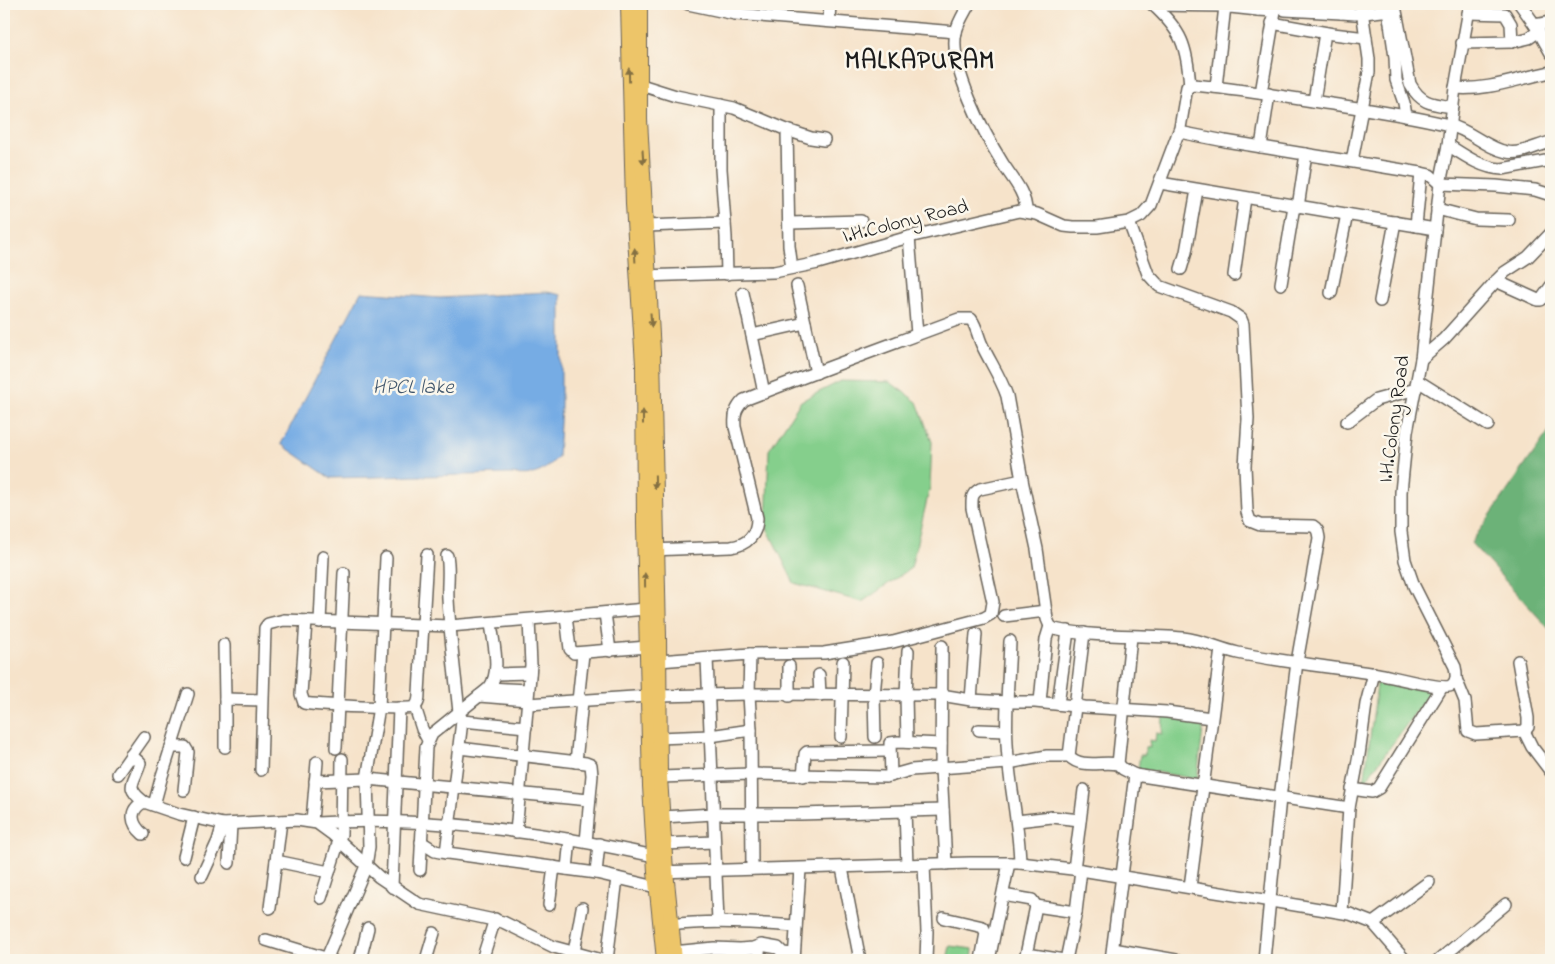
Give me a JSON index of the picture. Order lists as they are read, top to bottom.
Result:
{
  "streets": {
    "street": ["I.H.Colony Road"]
  },
  "districts": ["MALKAPURAM"],
  "water": ["HPCL lake"]
}
